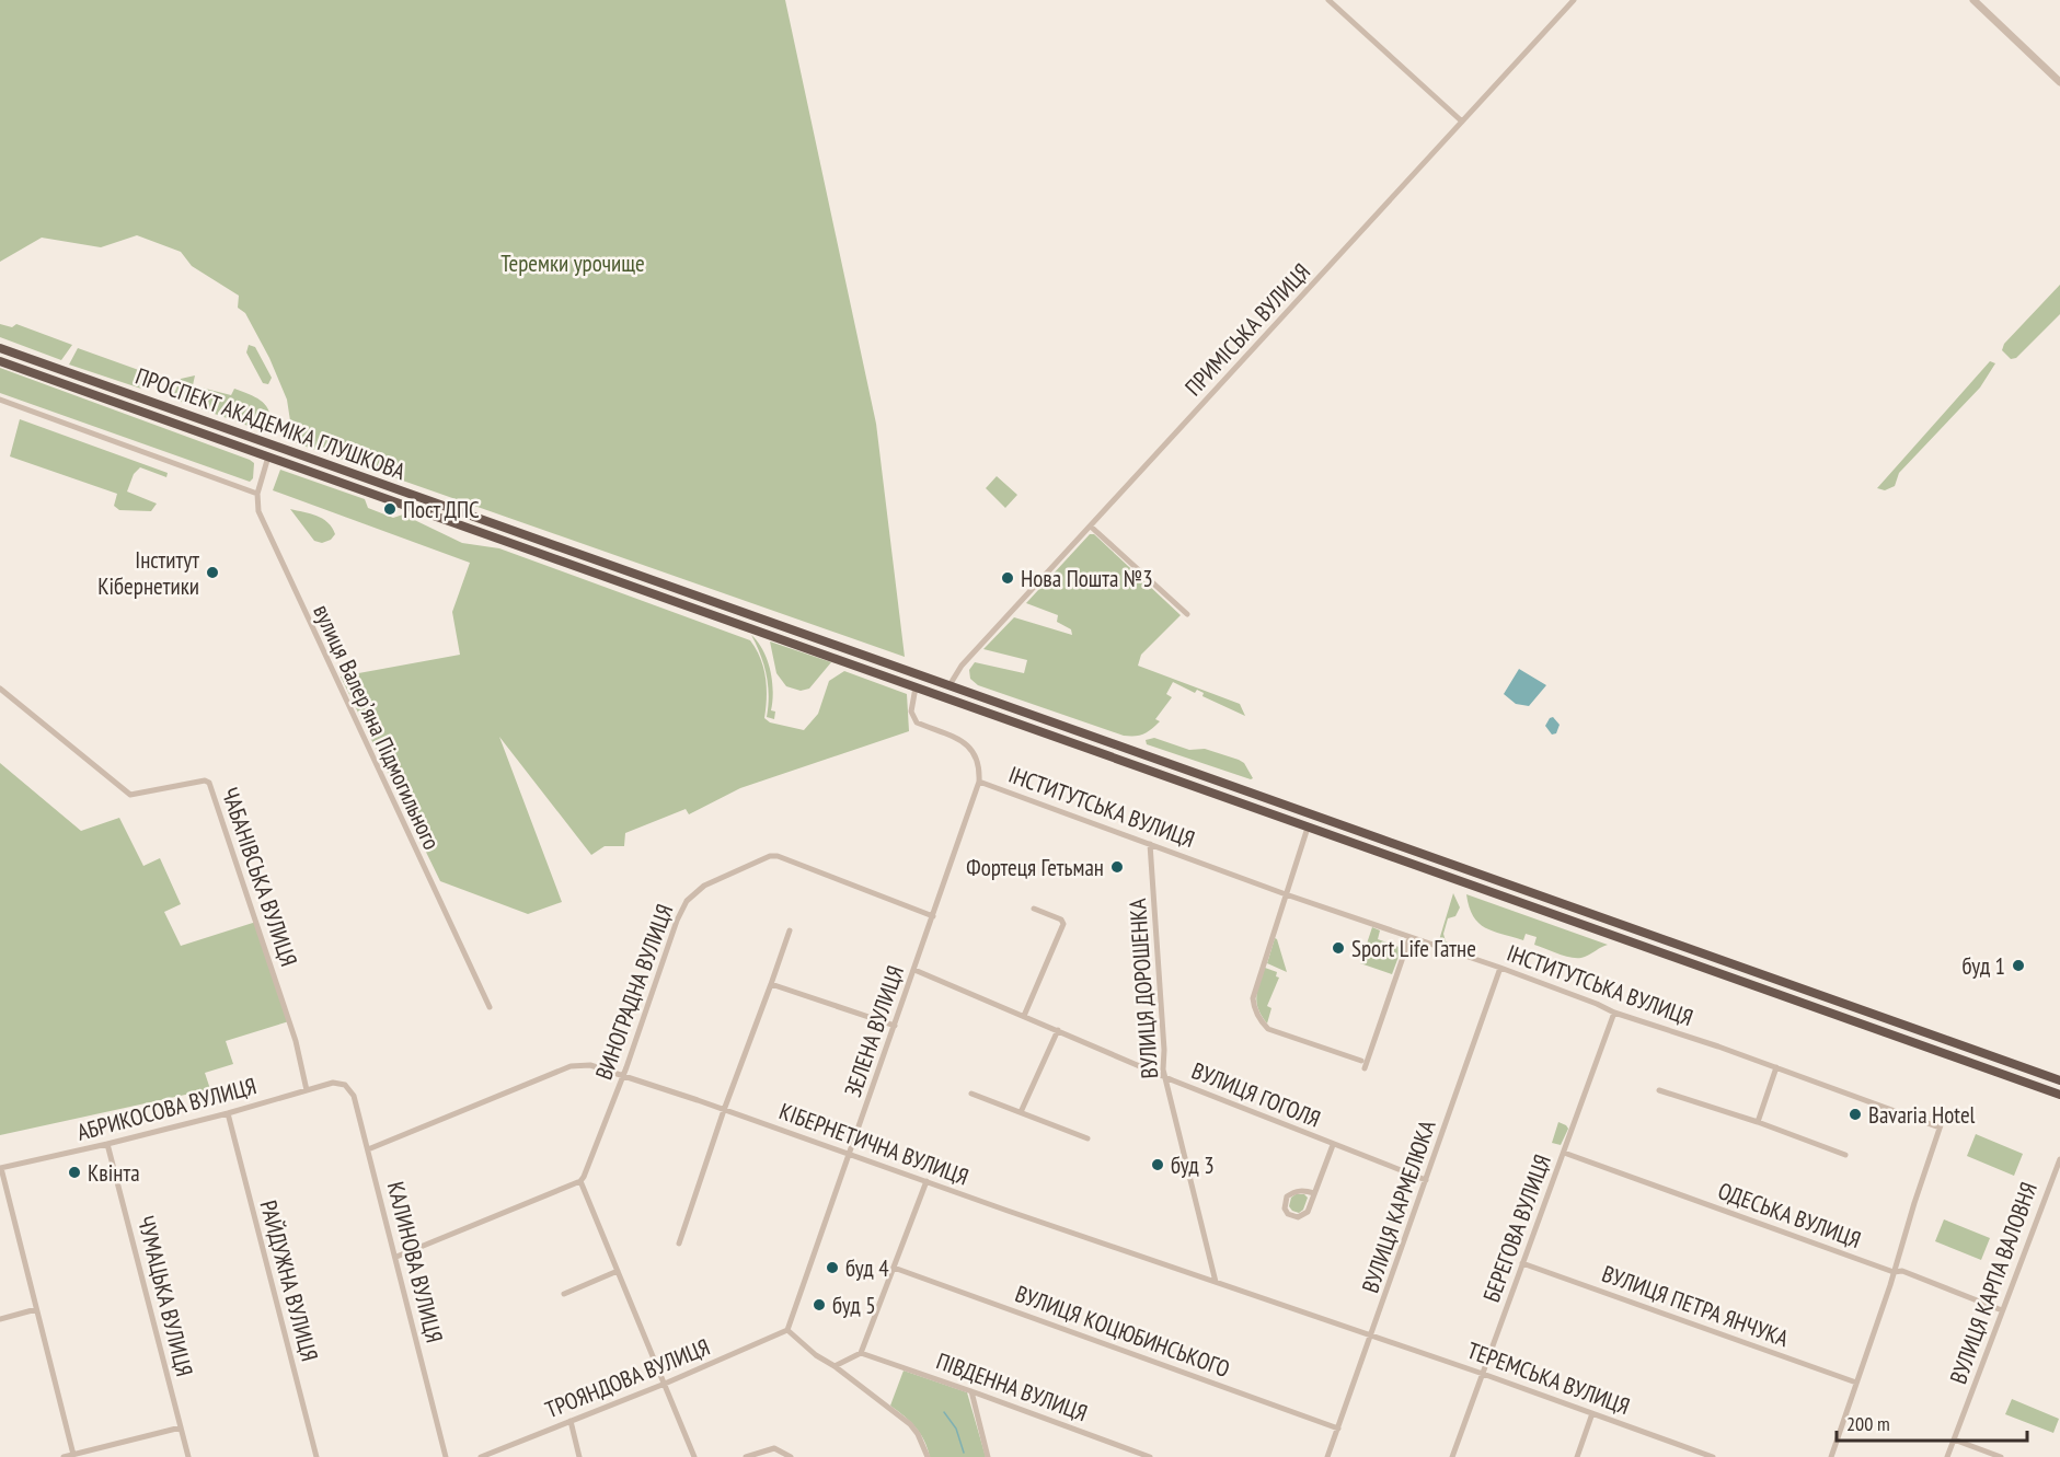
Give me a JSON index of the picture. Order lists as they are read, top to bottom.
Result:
{
  "streets": {
    "highway": ["ПРОСПЕКТ АКАДЕМІКА ГЛУШКОВА"],
    "street": [
      "ПРИМІСЬКА ВУЛИЦЯ",
      "вулиця Валерʼяна Підмогильного",
      "ІНСТИТУТСЬКА ВУЛИЦЯ",
      "ЧАБАНІВСЬКА ВУЛИЦЯ",
      "ВУЛИЦЯ ДОРОШЕНКА",
      "ВИНОГРАДНА ВУЛИЦЯ",
      "ЗЕЛЕНА ВУЛИЦЯ",
      "ВУЛИЦЯ ГОГОЛЯ",
      "АБРИКОСОВА ВУЛИЦЯ",
      "КІБЕРНЕТИЧНА ВУЛИЦЯ",
      "ВУЛИЦЯ КАРМЕЛЮКА",
      "ОДЕСЬКА ВУЛИЦЯ",
      "БЕРЕГОВА ВУЛИЦЯ",
      "КАЛИНОВА ВУЛИЦЯ",
      "РАЙДУЖНА ВУЛИЦЯ",
      "ВУЛИЦЯ КАРПА ВАЛОВНЯ",
      "ЧУМАЦЬКА ВУЛИЦЯ",
      "ВУЛИЦЯ ПЕТРА ЯНЧУКА",
      "ВУЛИЦЯ КОЦЮБИНСЬКОГО",
      "ТРОЯНДОВА ВУЛИЦЯ",
      "ТЕРЕМСЬКА ВУЛИЦЯ",
      "ПІВДЕННА ВУЛИЦЯ"
    ]
  },
  "crossings": [
    ["ПРИМІСЬКА ВУЛИЦЯ", "ПРОСПЕКТ АКАДЕМІКА ГЛУШКОВА"],
    ["ПРОСПЕКТ АКАДЕМІКА ГЛУШКОВА", "вулиця Валерʼяна Підмогильного"],
    ["ІНСТИТУТСЬКА ВУЛИЦЯ", "ВУЛИЦЯ ДОРОШЕНКА"],
    ["ІНСТИТУТСЬКА ВУЛИЦЯ", "ЗЕЛЕНА ВУЛИЦЯ"],
    ["ІНСТИТУТСЬКА ВУЛИЦЯ", "ВУЛИЦЯ КАРМЕЛЮКА"],
    ["ІНСТИТУТСЬКА ВУЛИЦЯ", "БЕРЕГОВА ВУЛИЦЯ"],
    ["ЧАБАНІВСЬКА ВУЛИЦЯ", "АБРИКОСОВА ВУЛИЦЯ"],
    ["ВУЛИЦЯ ДОРОШЕНКА", "ВУЛИЦЯ ГОГОЛЯ"],
    ["ВУЛИЦЯ ДОРОШЕНКА", "КІБЕРНЕТИЧНА ВУЛИЦЯ"],
    ["ВИНОГРАДНА ВУЛИЦЯ", "ЗЕЛЕНА ВУЛИЦЯ"],
    ["ВИНОГРАДНА ВУЛИЦЯ", "КІБЕРНЕТИЧНА ВУЛИЦЯ"],
    ["ЗЕЛЕНА ВУЛИЦЯ", "ВУЛИЦЯ ГОГОЛЯ"],
    ["ЗЕЛЕНА ВУЛИЦЯ", "КІБЕРНЕТИЧНА ВУЛИЦЯ"],
    ["ЗЕЛЕНА ВУЛИЦЯ", "ТРОЯНДОВА ВУЛИЦЯ"],
    ["ВУЛИЦЯ ГОГОЛЯ", "ВУЛИЦЯ КАРМЕЛЮКА"],
    ["АБРИКОСОВА ВУЛИЦЯ", "КАЛИНОВА ВУЛИЦЯ"],
    ["АБРИКОСОВА ВУЛИЦЯ", "РАЙДУЖНА ВУЛИЦЯ"],
    ["АБРИКОСОВА ВУЛИЦЯ", "ЧУМАЦЬКА ВУЛИЦЯ"],
    ["КІБЕРНЕТИЧНА ВУЛИЦЯ", "ВУЛИЦЯ КАРМЕЛЮКА"],
    ["КІБЕРНЕТИЧНА ВУЛИЦЯ", "КАЛИНОВА ВУЛИЦЯ"],
    ["КІБЕРНЕТИЧНА ВУЛИЦЯ", "ТЕРЕМСЬКА ВУЛИЦЯ"],
    ["ВУЛИЦЯ КАРМЕЛЮКА", "ВУЛИЦЯ КОЦЮБИНСЬКОГО"],
    ["ВУЛИЦЯ КАРМЕЛЮКА", "ТЕРЕМСЬКА ВУЛИЦЯ"],
    ["ОДЕСЬКА ВУЛИЦЯ", "БЕРЕГОВА ВУЛИЦЯ"],
    ["ОДЕСЬКА ВУЛИЦЯ", "ВУЛИЦЯ КАРПА ВАЛОВНЯ"],
    ["БЕРЕГОВА ВУЛИЦЯ", "ВУЛИЦЯ ПЕТРА ЯНЧУКА"],
    ["БЕРЕГОВА ВУЛИЦЯ", "ТЕРЕМСЬКА ВУЛИЦЯ"]
  ],
  "parks": ["Теремки урочище"],
  "places": [
    "Пост ДПС",
    "Інститут Кібернетики",
    "Нова Пошта №3",
    "Фортеця Гетьман",
    "Sport Life Гатне",
    "буд 1",
    "Bavaria Hotel",
    "буд 3",
    "Квінта",
    "буд 4",
    "буд 5"
  ],
  "scale_bar": "200 m"
}
